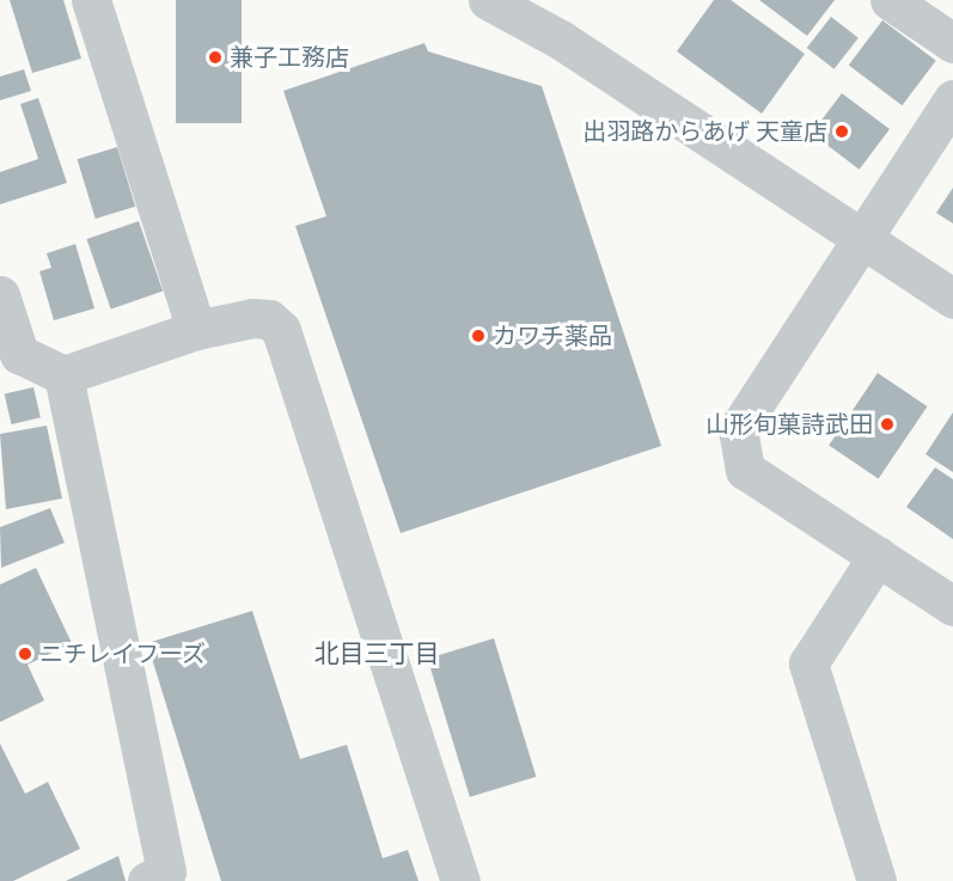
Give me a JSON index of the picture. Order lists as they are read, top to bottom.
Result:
{
  "districts": ["北目三丁目"],
  "places": [
    "兼子工務店",
    "出羽路からあげ 天童店",
    "カワチ薬品",
    "山形旬菓詩武田",
    "ニチレイフーズ"
  ]
}
